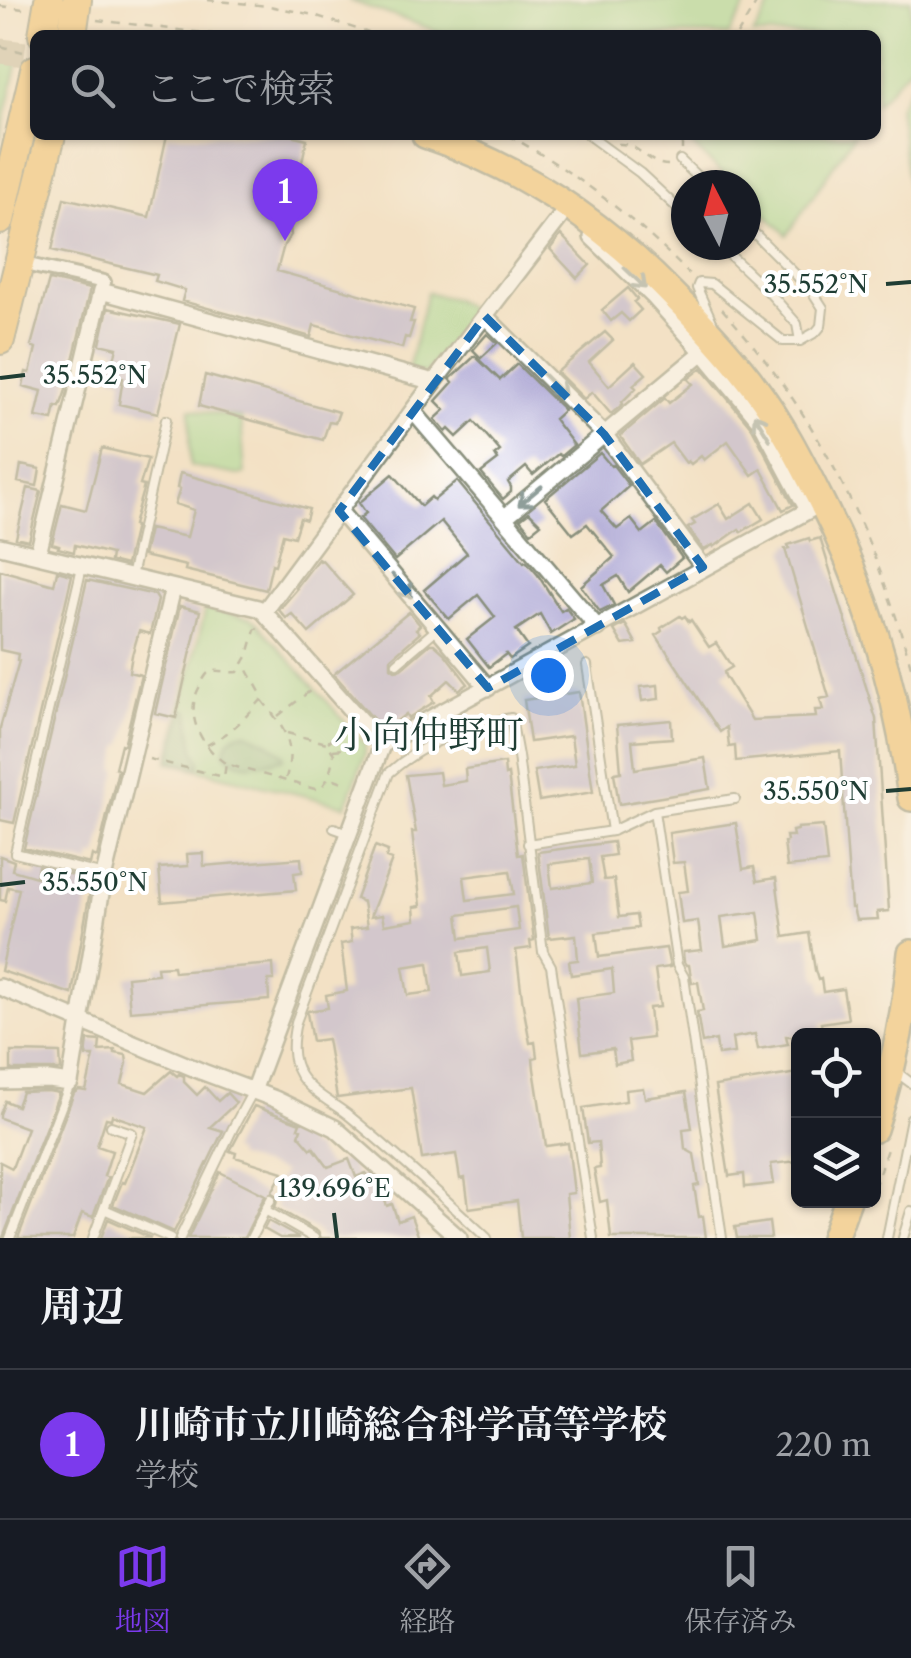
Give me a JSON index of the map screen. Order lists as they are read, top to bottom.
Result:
{
  "districts": ["小向仲野町"],
  "north": "top",
  "page": {
    "search": "ここで検索",
    "pins": "1",
    "heading": "周辺",
    "list": [
      {
        "mark": "1",
        "name": "川崎市立川崎総合科学高等学校",
        "note": "学校",
        "value": "220 m"
      }
    ],
    "nav": ["地図", "経路", "保存済み"]
  },
  "coordinates": ["35.552°N", "35.550°N", "139.696°E"]
}
